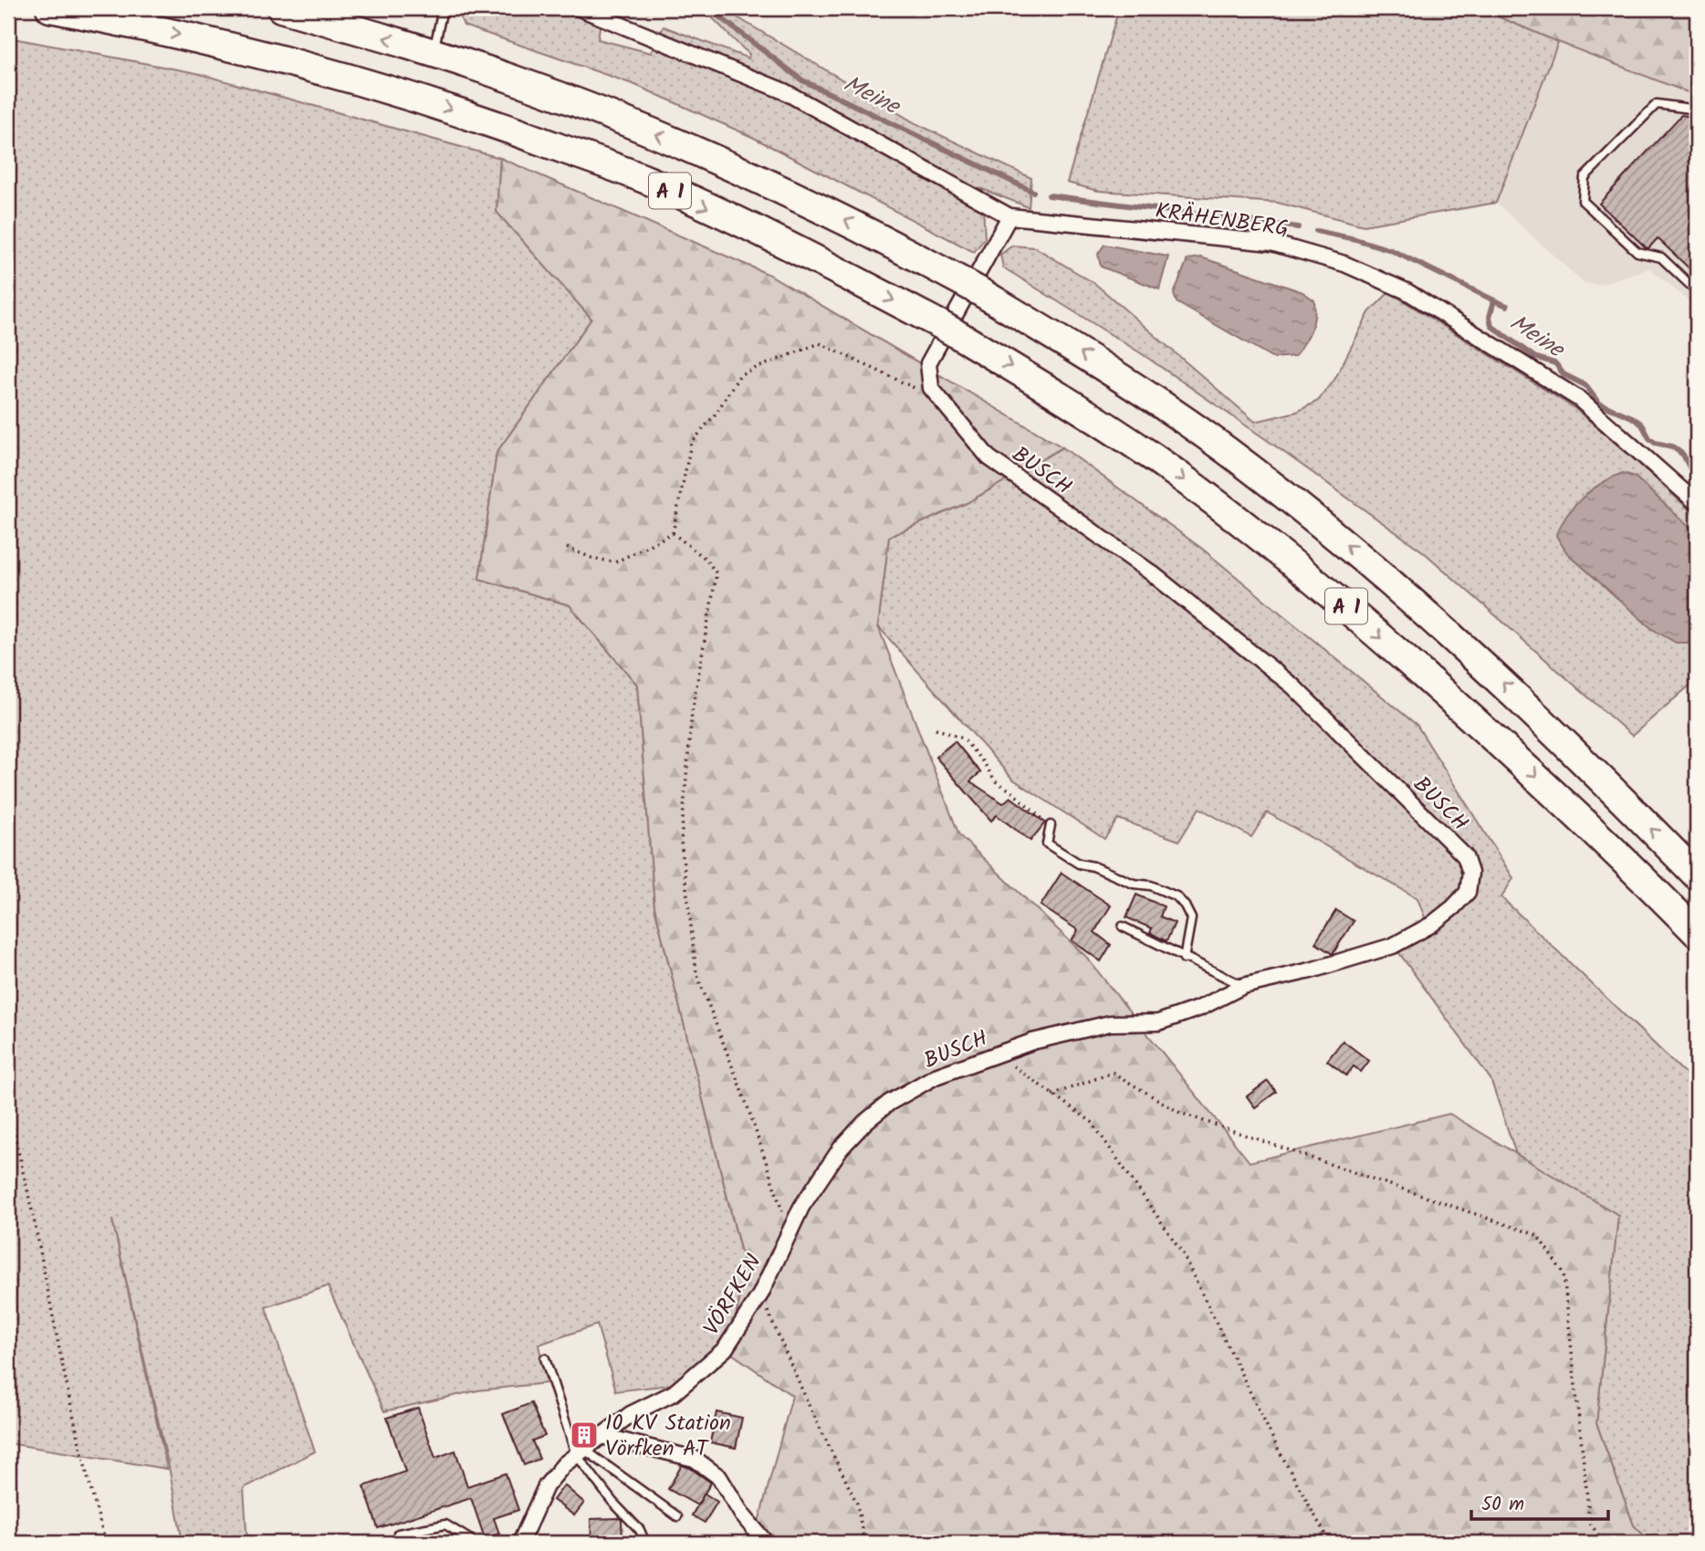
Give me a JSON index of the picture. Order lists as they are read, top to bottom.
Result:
{
  "streets": {
    "highway": ["A 1"],
    "street": ["KRÄHENBERG", "BUSCH", "VÖRFKEN"]
  },
  "crossings": [
    ["KRÄHENBERG", "BUSCH"],
    ["BUSCH", "VÖRFKEN"]
  ],
  "water": ["Meine"],
  "places": {
    "building": ["10 KV Station Vörfken AT"]
  },
  "scale_bar": "50 m"
}
